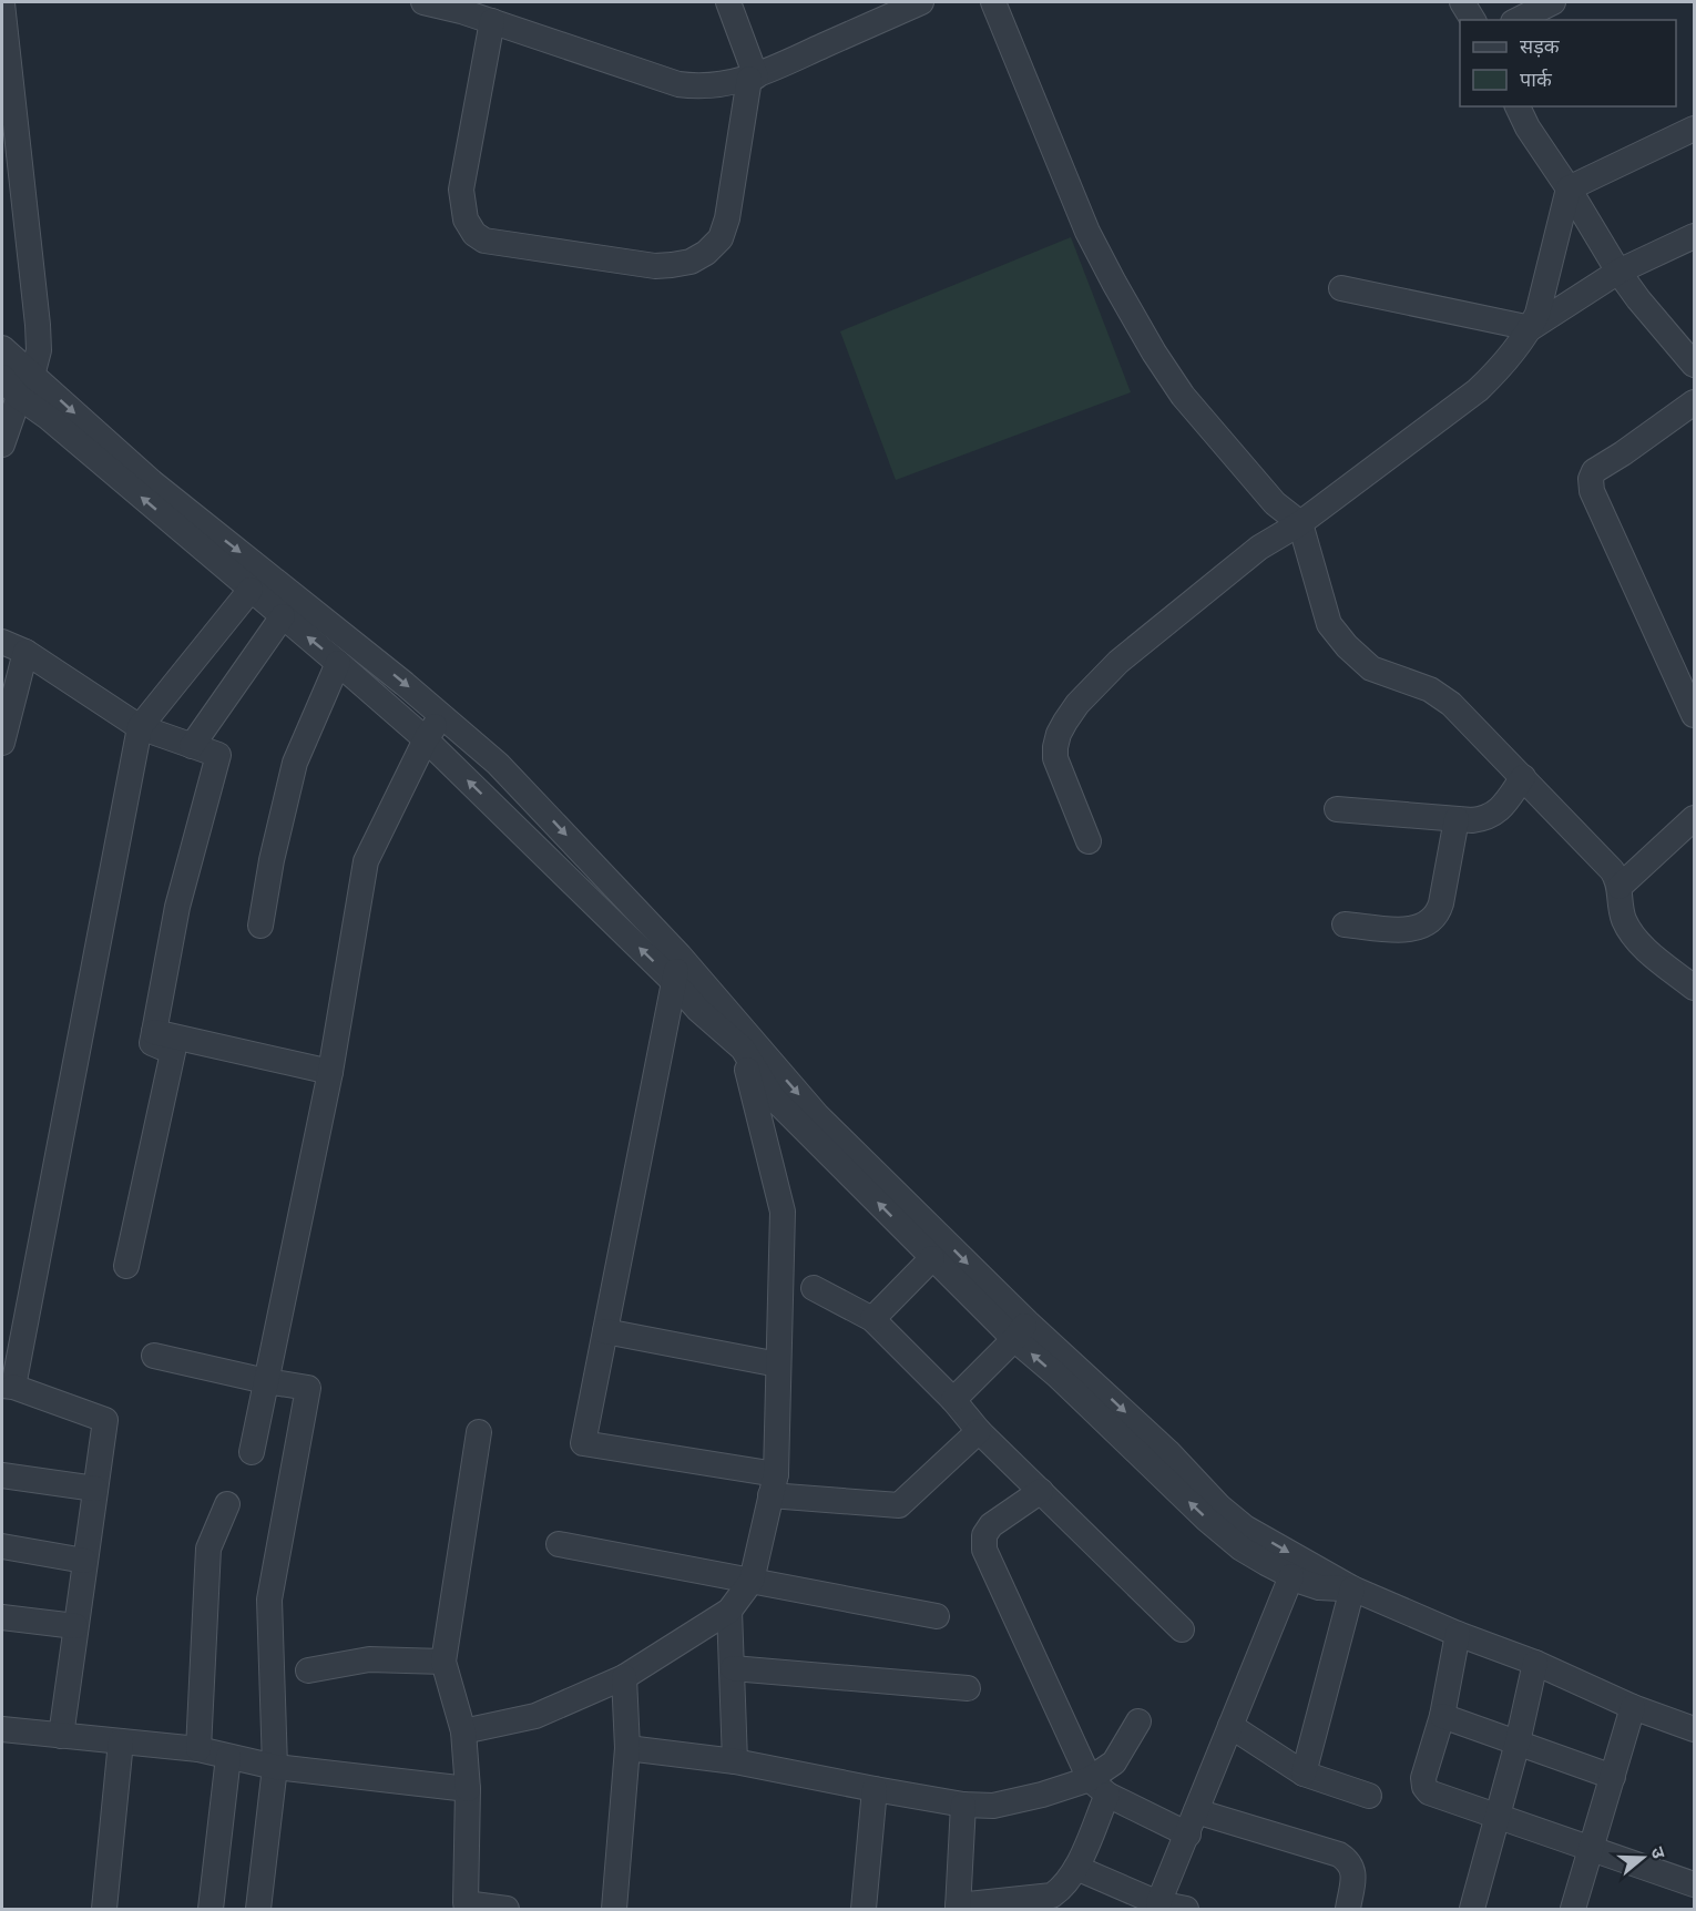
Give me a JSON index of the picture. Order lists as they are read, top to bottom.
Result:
{
  "legend": ["सड़क", "पार्क"],
  "north": "right"
}
